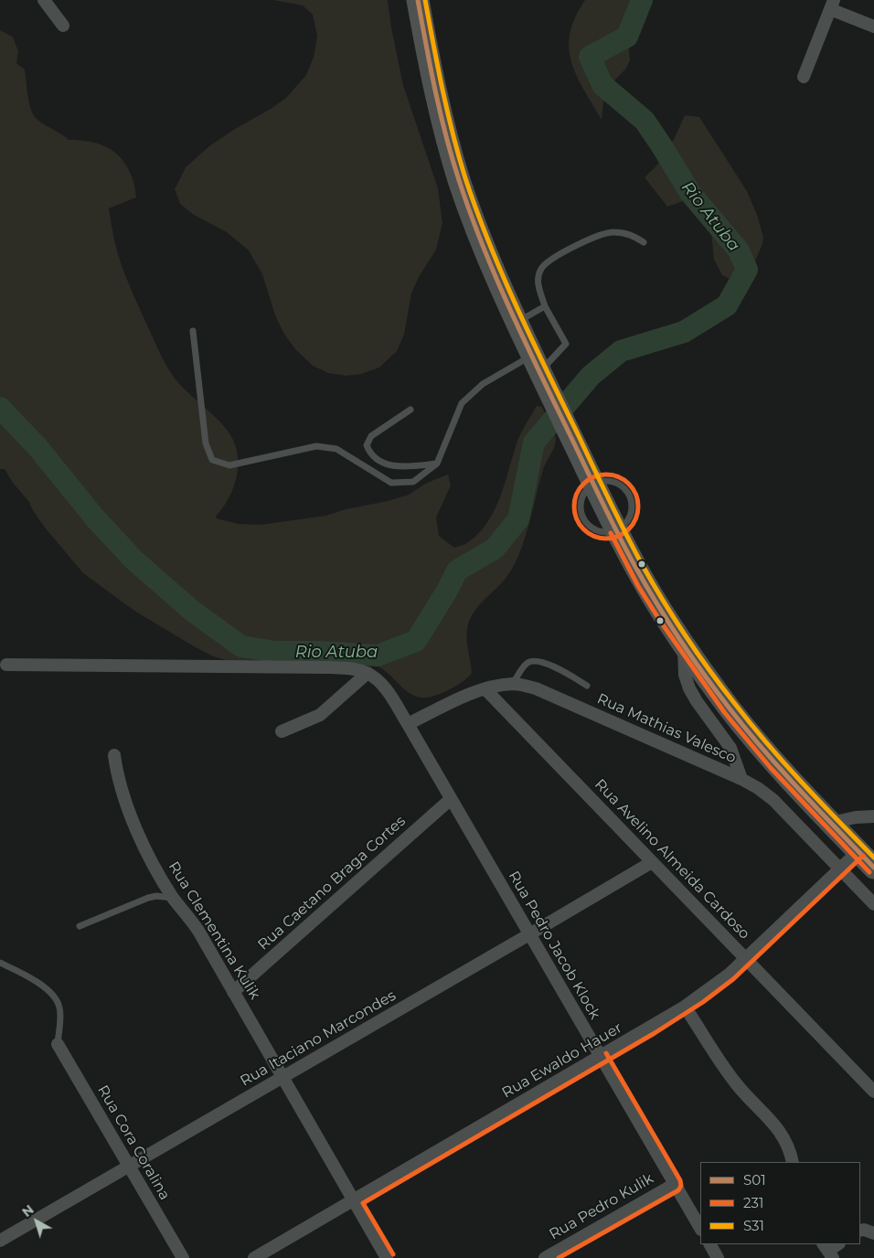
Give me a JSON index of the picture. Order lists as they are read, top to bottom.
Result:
{
  "streets": {
    "street": [
      "Rua Mathias Valesco",
      "Rua Avelino Almeida Cardoso",
      "Rua Caetano Braga Cortes",
      "Rua Clementina Kulik",
      "Rua Pedro Jacob Klock",
      "Rua Itaciano Marcondes",
      "Rua Ewaldo Hauer",
      "Rua Cora Coralina",
      "Rua Pedro Kulik"
    ]
  },
  "crossings": [
    ["Rua Mathias Valesco", "Rua Avelino Almeida Cardoso"],
    ["Rua Mathias Valesco", "Rua Pedro Jacob Klock"],
    ["Rua Mathias Valesco", "Rua Ewaldo Hauer"],
    ["Rua Avelino Almeida Cardoso", "Rua Itaciano Marcondes"],
    ["Rua Avelino Almeida Cardoso", "Rua Ewaldo Hauer"],
    ["Rua Caetano Braga Cortes", "Rua Clementina Kulik"],
    ["Rua Caetano Braga Cortes", "Rua Pedro Jacob Klock"],
    ["Rua Clementina Kulik", "Rua Itaciano Marcondes"],
    ["Rua Clementina Kulik", "Rua Ewaldo Hauer"],
    ["Rua Pedro Jacob Klock", "Rua Itaciano Marcondes"],
    ["Rua Pedro Jacob Klock", "Rua Ewaldo Hauer"],
    ["Rua Pedro Jacob Klock", "Rua Pedro Kulik"],
    ["Rua Itaciano Marcondes", "Rua Cora Coralina"]
  ],
  "water": ["Rio Atuba"],
  "lines": ["transit line S01", "transit line S31", "transit line 231"],
  "legend": ["S01", "231", "S31"],
  "north": "top left"
}
